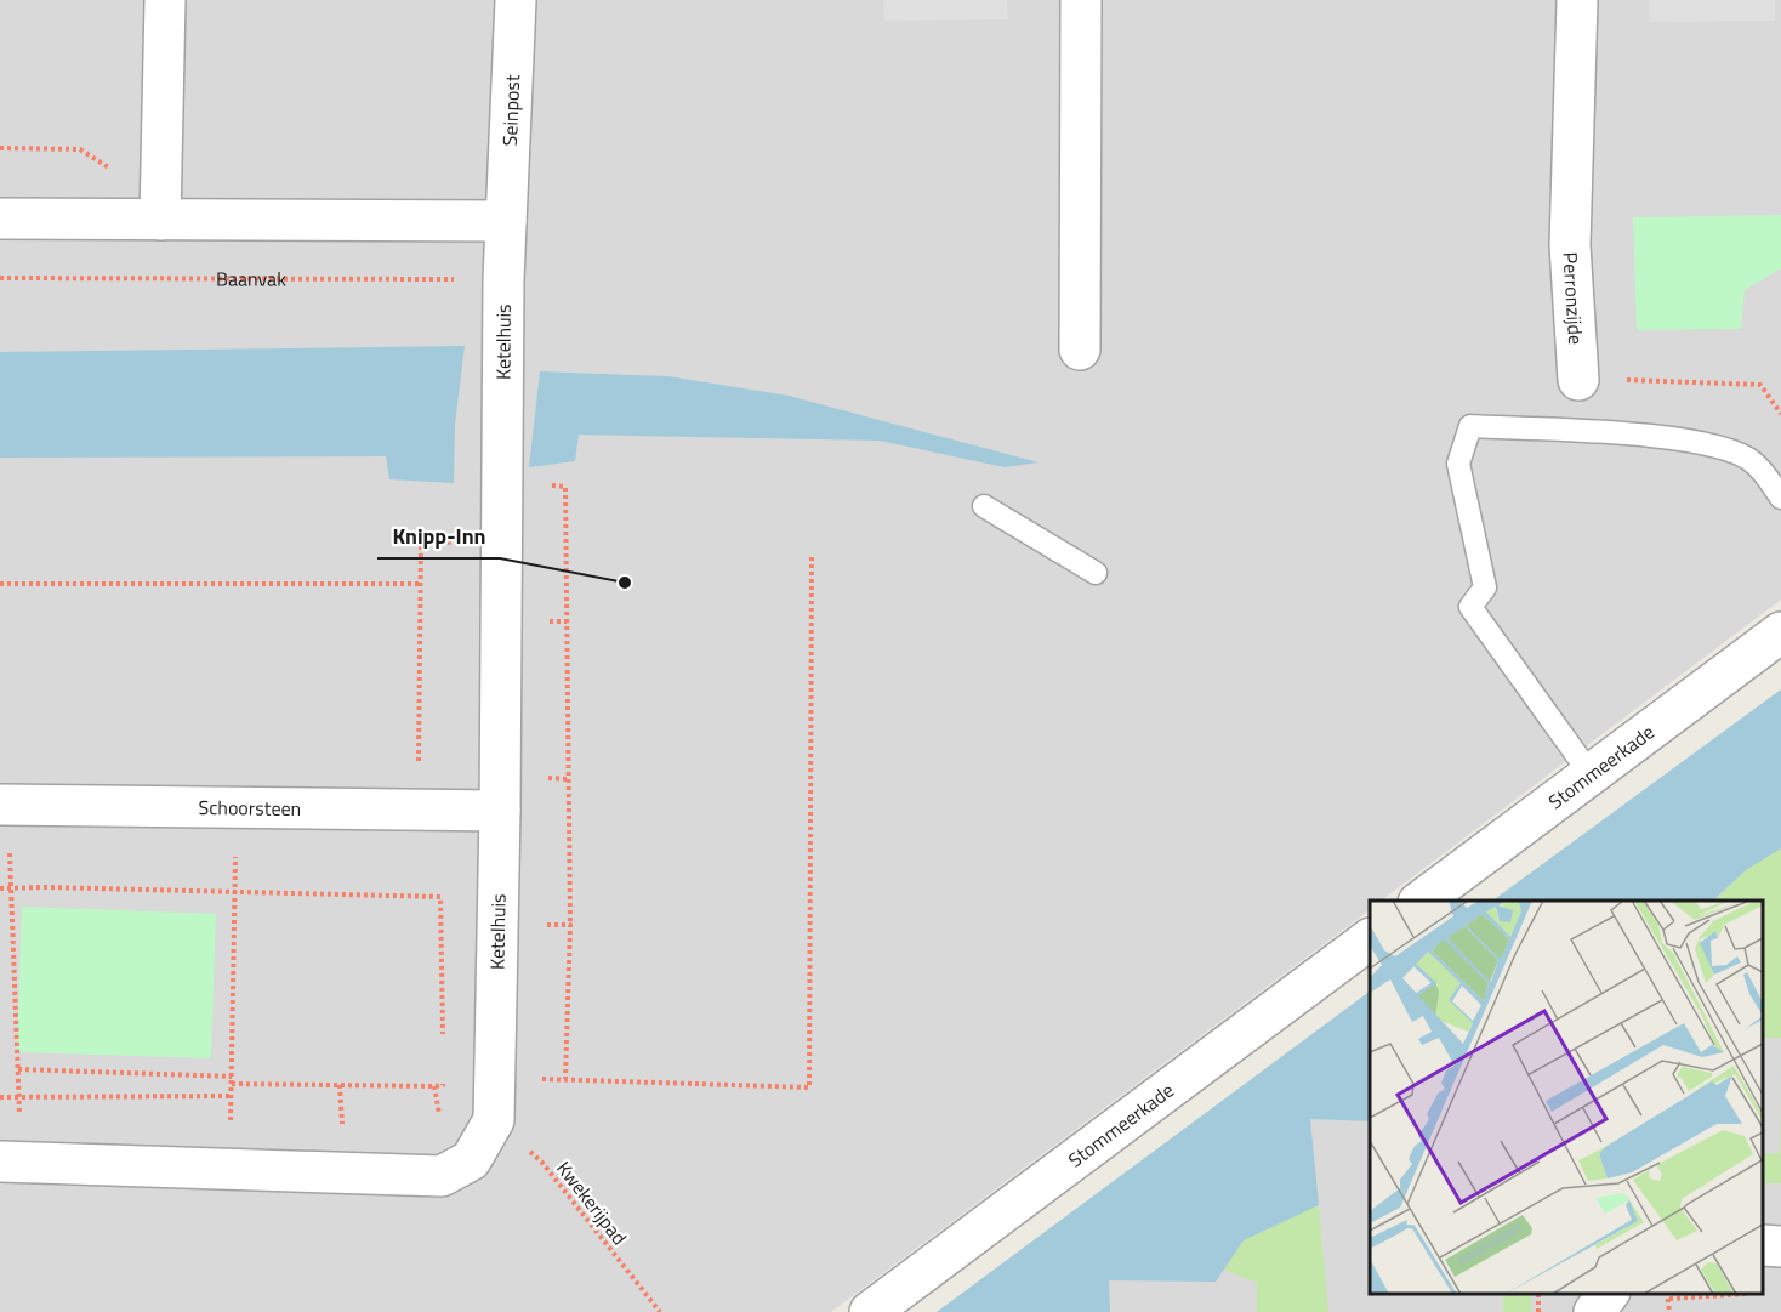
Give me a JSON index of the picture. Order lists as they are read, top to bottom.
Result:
{
  "streets": {
    "street": [
      "Seinpost",
      "Perronzijde",
      "Ketelhuis",
      "Stommeerkade",
      "Schoorsteen"
    ],
    "path": ["Baanvak", "Kwekerijpad"]
  },
  "crossings": [
    ["Seinpost", "Ketelhuis"],
    ["Baanvak", "Ketelhuis"],
    ["Ketelhuis", "Schoorsteen"],
    ["Ketelhuis", "Kwekerijpad"]
  ],
  "places": ["Knipp-Inn"]
}
